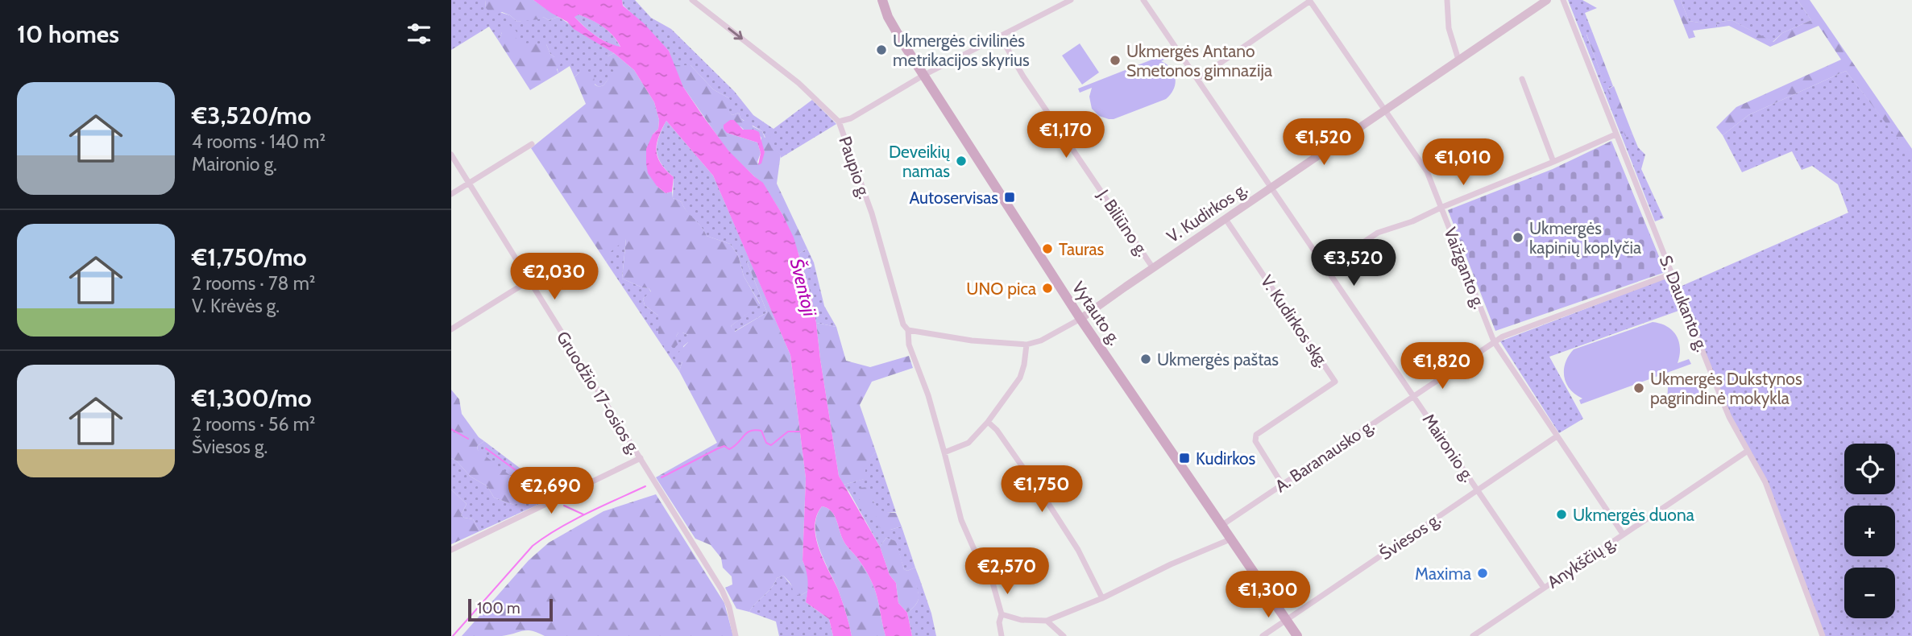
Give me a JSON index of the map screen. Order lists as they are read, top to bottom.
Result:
{
  "streets": {
    "main road": ["Vytauto g."],
    "street": [
      "Paupio g.",
      "V. Kudirkos g.",
      "J. Biliūno g.",
      "Vaižganto g.",
      "S. Daukanto g.",
      "V. Kudirkos skg.",
      "Gruodžio 17-osios g.",
      "Maironio g.",
      "A. Baranausko g.",
      "Šviesos g.",
      "Anykščių g."
    ]
  },
  "crossings": [
    ["V. Kudirkos g.", "J. Biliūno g."],
    ["V. Kudirkos g.", "Vaižganto g."],
    ["V. Kudirkos g.", "Vytauto g."],
    ["V. Kudirkos g.", "V. Kudirkos skg."],
    ["V. Kudirkos g.", "Maironio g."],
    ["Vaižganto g.", "A. Baranausko g."],
    ["Vaižganto g.", "Šviesos g."],
    ["Vaižganto g.", "Anykščių g."],
    ["S. Daukanto g.", "A. Baranausko g."],
    ["S. Daukanto g.", "Anykščių g."],
    ["Vytauto g.", "A. Baranausko g."],
    ["Vytauto g.", "Šviesos g."],
    ["V. Kudirkos skg.", "A. Baranausko g."],
    ["Maironio g.", "A. Baranausko g."],
    ["Maironio g.", "Šviesos g."],
    ["Maironio g.", "Anykščių g."]
  ],
  "water": ["Šventoji"],
  "places": {
    "other": [
      "Ukmergės civilinės metrikacijos skyrius",
      "Ukmergės Antano Smetonos gimnazija",
      "Deveikių namas",
      "Ukmergės kapinių koplyčia",
      "Tauras",
      "UNO pica",
      "Ukmergės paštas",
      "Ukmergės Dukstynos pagrindinė mokykla",
      "Ukmergės duona",
      "Maxima"
    ],
    "transit": ["Autoservisas", "Kudirkos"]
  },
  "scale_bar": "100 m",
  "page": {
    "heading": "10 homes",
    "list": [
      {
        "name": "€3,520/mo",
        "note": "4 rooms · 140 m² · Maironio g."
      },
      {
        "name": "€1,750/mo",
        "note": "2 rooms · 78 m² · V. Krėvės g."
      },
      {
        "name": "€1,300/mo",
        "note": "2 rooms · 56 m² · Šviesos g."
      }
    ],
    "price": [
      "€1,170",
      "€1,520",
      "€1,010",
      "€3,520",
      "€2,030",
      "€1,820",
      "€1,750",
      "€2,690",
      "€2,570",
      "€1,300"
    ],
    "map_buttons": ["+", "−"],
    "scale": "100 m"
  }
}
